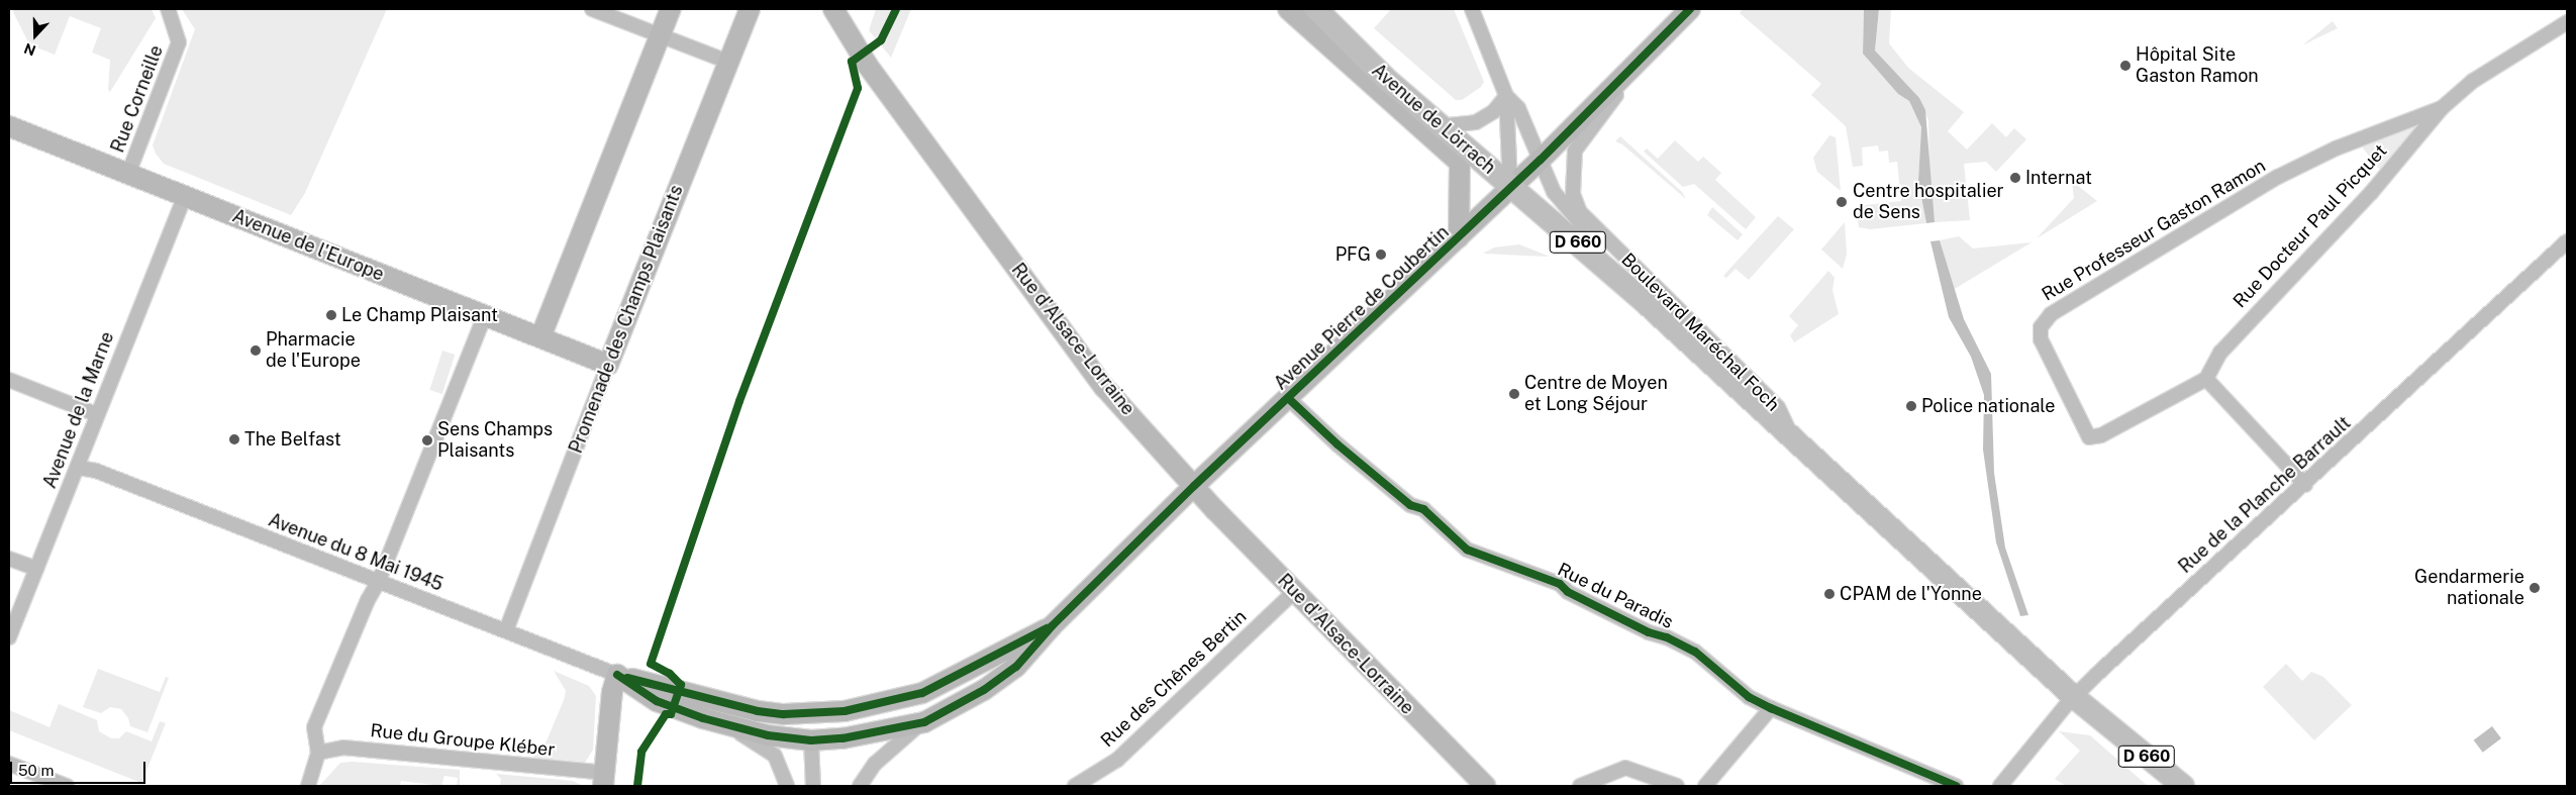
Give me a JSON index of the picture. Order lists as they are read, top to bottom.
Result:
{
  "streets": {
    "main road": ["Avenue de Lörrach", "D 660", "Boulevard Maréchal Foch"],
    "street": [
      "Rue Corneille",
      "Rue Docteur Paul Picquet",
      "Rue Professeur Gaston Ramon",
      "Avenue de l'Europe",
      "Avenue Pierre de Coubertin",
      "Promenade des Champs Plaisants",
      "Rue d'Alsace-Lorraine",
      "Avenue de la Marne",
      "Rue de la Planche Barrault",
      "Avenue du 8 Mai 1945",
      "Rue du Paradis",
      "Rue des Chênes Bertin",
      "Rue du Groupe Kléber"
    ]
  },
  "crossings": [
    ["Rue Corneille", "Avenue de l'Europe"],
    ["Avenue de Lörrach", "Avenue Pierre de Coubertin"],
    ["Avenue de Lörrach", "Boulevard Maréchal Foch"],
    ["Rue Docteur Paul Picquet", "Rue Professeur Gaston Ramon"],
    ["D 660", "Boulevard Maréchal Foch"],
    ["Avenue de l'Europe", "Promenade des Champs Plaisants"],
    ["Avenue de l'Europe", "Avenue de la Marne"],
    ["Avenue Pierre de Coubertin", "Boulevard Maréchal Foch"],
    ["Avenue Pierre de Coubertin", "Rue d'Alsace-Lorraine"],
    ["Avenue Pierre de Coubertin", "Avenue du 8 Mai 1945"],
    ["Avenue Pierre de Coubertin", "Rue du Paradis"],
    ["Promenade des Champs Plaisants", "Avenue du 8 Mai 1945"],
    ["Boulevard Maréchal Foch", "Rue de la Planche Barrault"],
    ["Rue d'Alsace-Lorraine", "Rue des Chênes Bertin"],
    ["Avenue de la Marne", "Avenue du 8 Mai 1945"]
  ],
  "places": [
    "Hôpital Site Gaston Ramon",
    "Internat",
    "Centre hospitalier de Sens",
    "PFG",
    "Le Champ Plaisant",
    "Pharmacie de l'Europe",
    "Centre de Moyen et Long Séjour",
    "Police nationale",
    "The Belfast",
    "Sens Champs Plaisants",
    "Gendarmerie nationale",
    "CPAM de l'Yonne"
  ],
  "scale_bar": "50 m",
  "north": "bottom"
}
